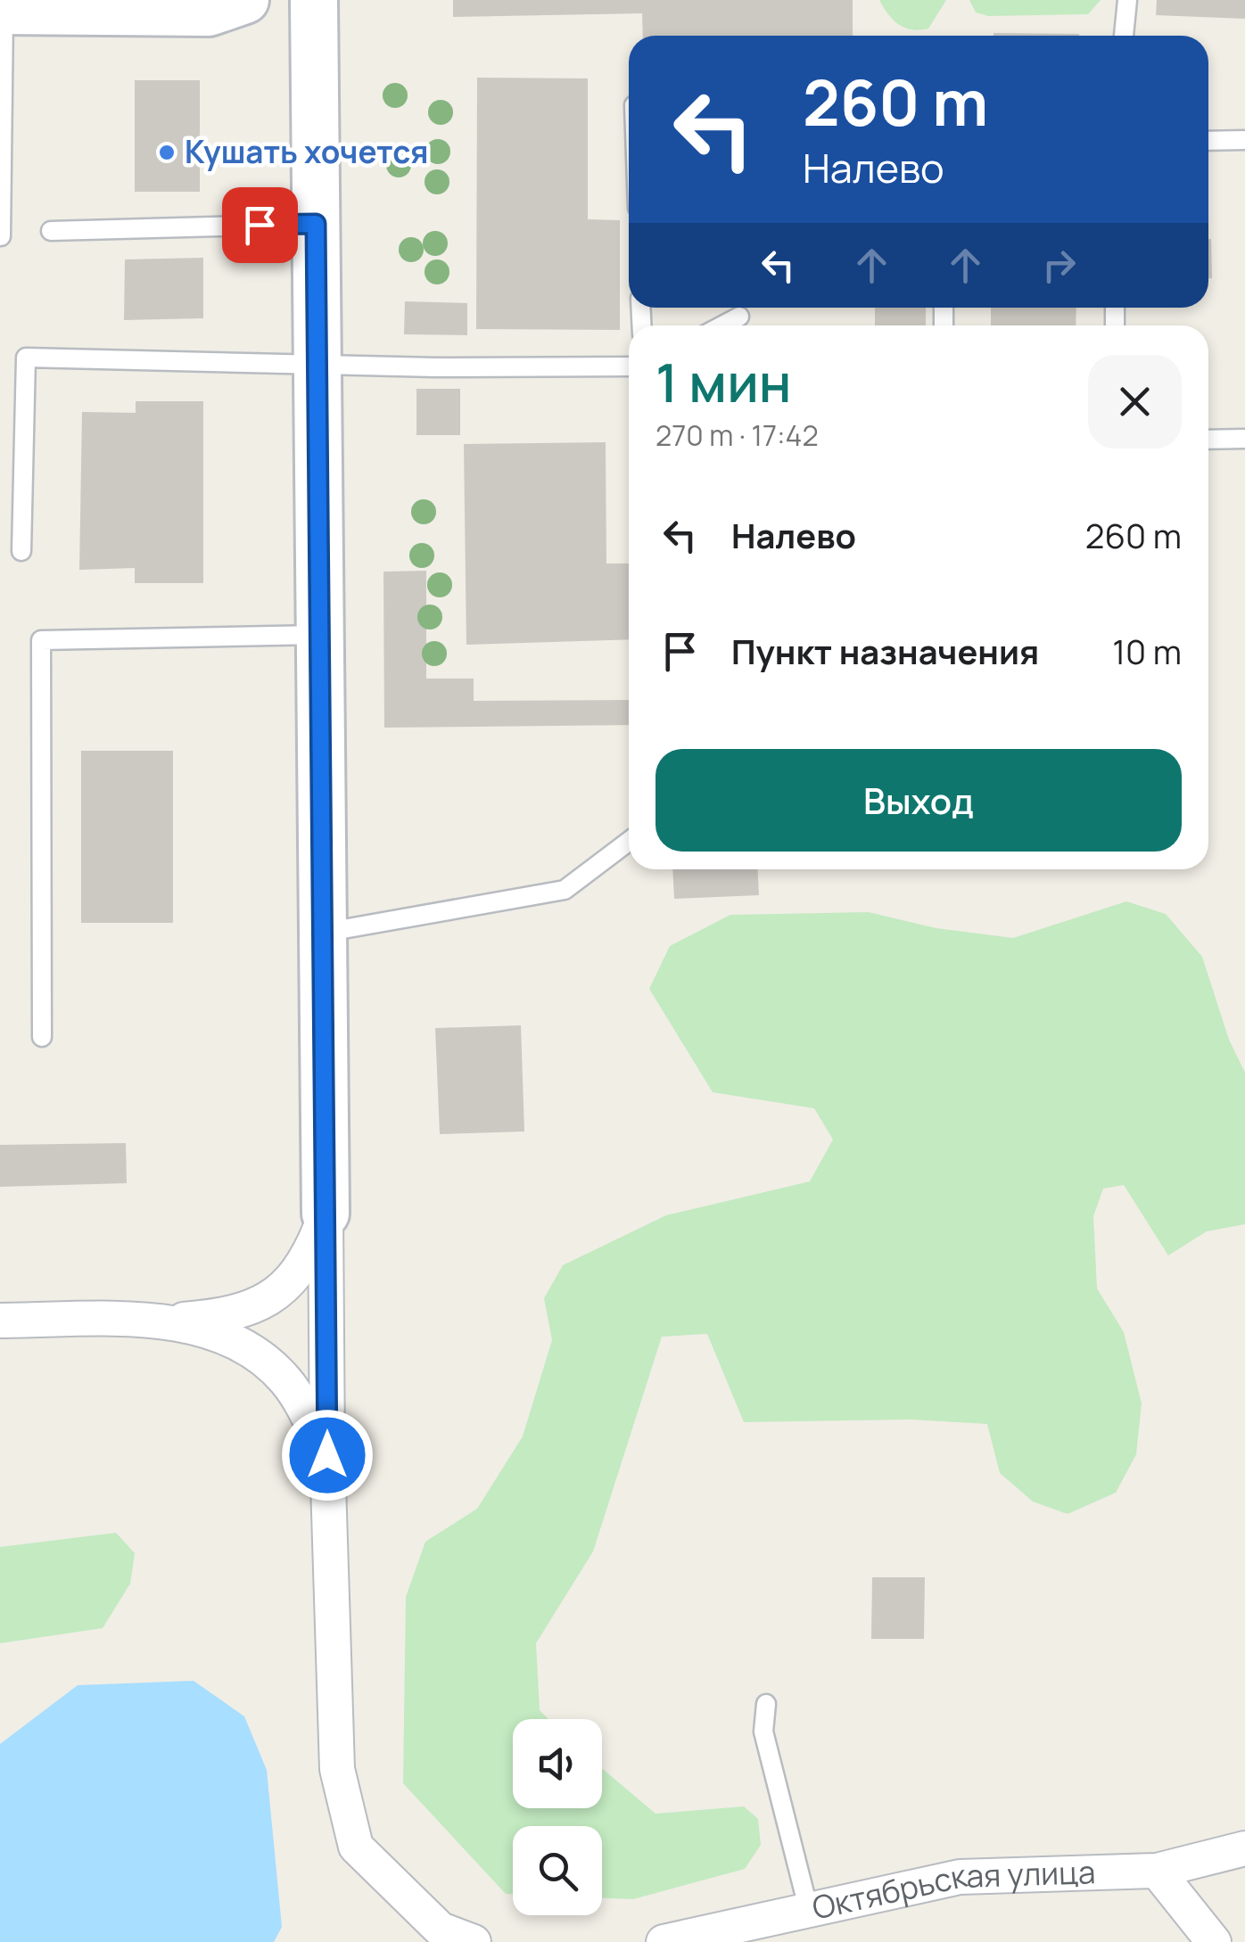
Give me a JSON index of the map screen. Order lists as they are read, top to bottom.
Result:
{
  "streets": {
    "street": ["Октябрьская улица"]
  },
  "places": ["Кушать хочется"],
  "page": {
    "turn": ["260 m", "Налево"],
    "heading": ["1 мин", "270 m · 17:42"],
    "list": [
      {
        "name": "Налево",
        "value": "260 m"
      },
      {
        "name": "Пункт назначения",
        "value": "10 m"
      }
    ],
    "buttons": "Выход"
  }
}
